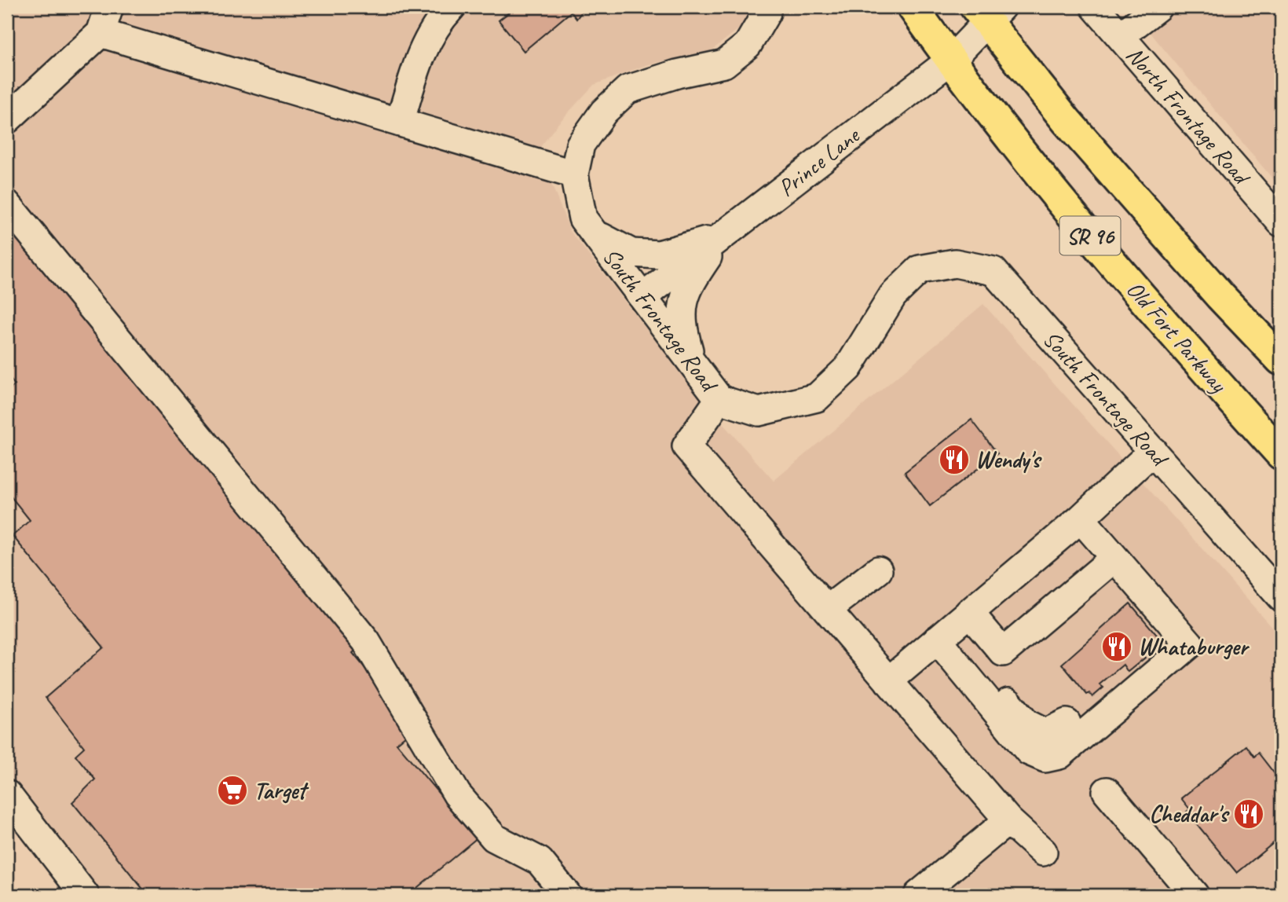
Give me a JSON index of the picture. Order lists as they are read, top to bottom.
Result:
{
  "streets": {
    "main road": ["SR 96", "Old Fort Parkway"],
    "street": ["North Frontage Road", "Prince Lane", "South Frontage Road"]
  },
  "crossings": [
    ["Prince Lane", "SR 96"],
    ["Prince Lane", "South Frontage Road"],
    ["Prince Lane", "Old Fort Parkway"]
  ],
  "places": {
    "restaurant": ["Wendy's", "Whataburger", "Cheddar's"],
    "supermarket": ["Target"]
  }
}
